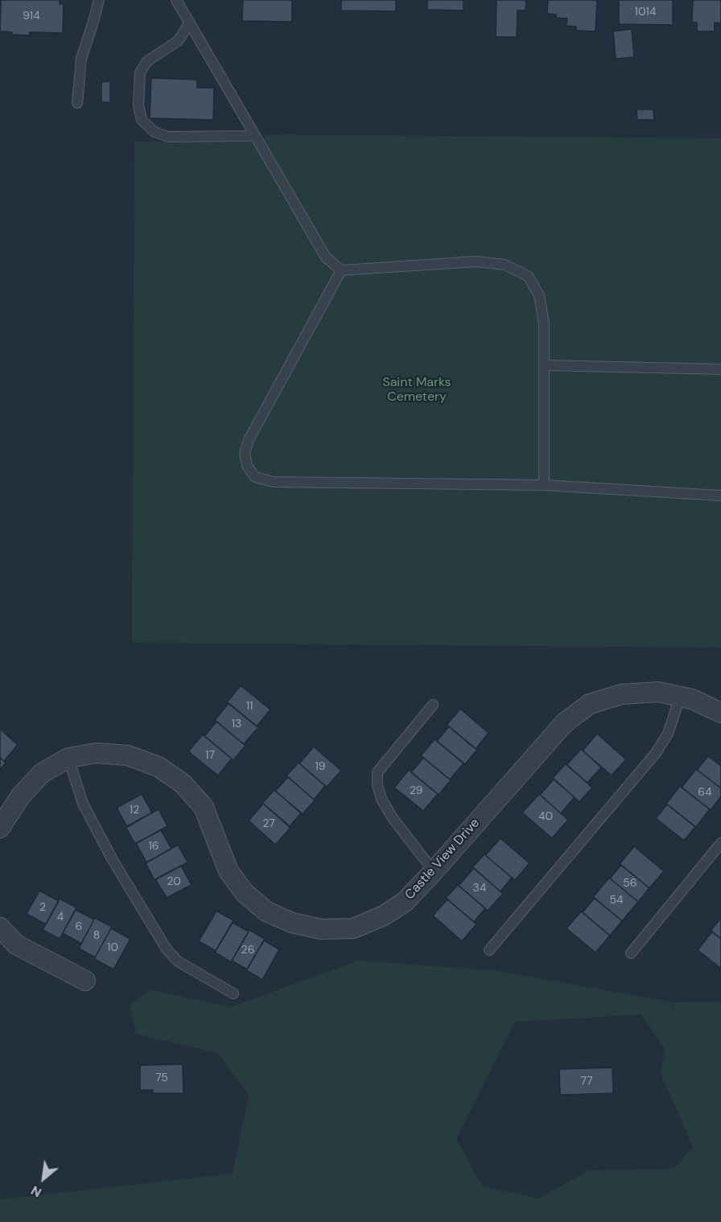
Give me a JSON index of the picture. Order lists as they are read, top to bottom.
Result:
{
  "streets": {
    "street": ["Castle View Drive"]
  },
  "parks": ["Saint Marks Cemetery"],
  "house_numbers": [
    "1014",
    "914",
    "11",
    "13",
    "17",
    "19",
    "29",
    "64",
    "12",
    "40",
    "27",
    "16",
    "20",
    "56",
    "34",
    "54",
    "2",
    "4",
    "6",
    "8",
    "10",
    "26",
    "75",
    "77"
  ],
  "north": "bottom left"
}
